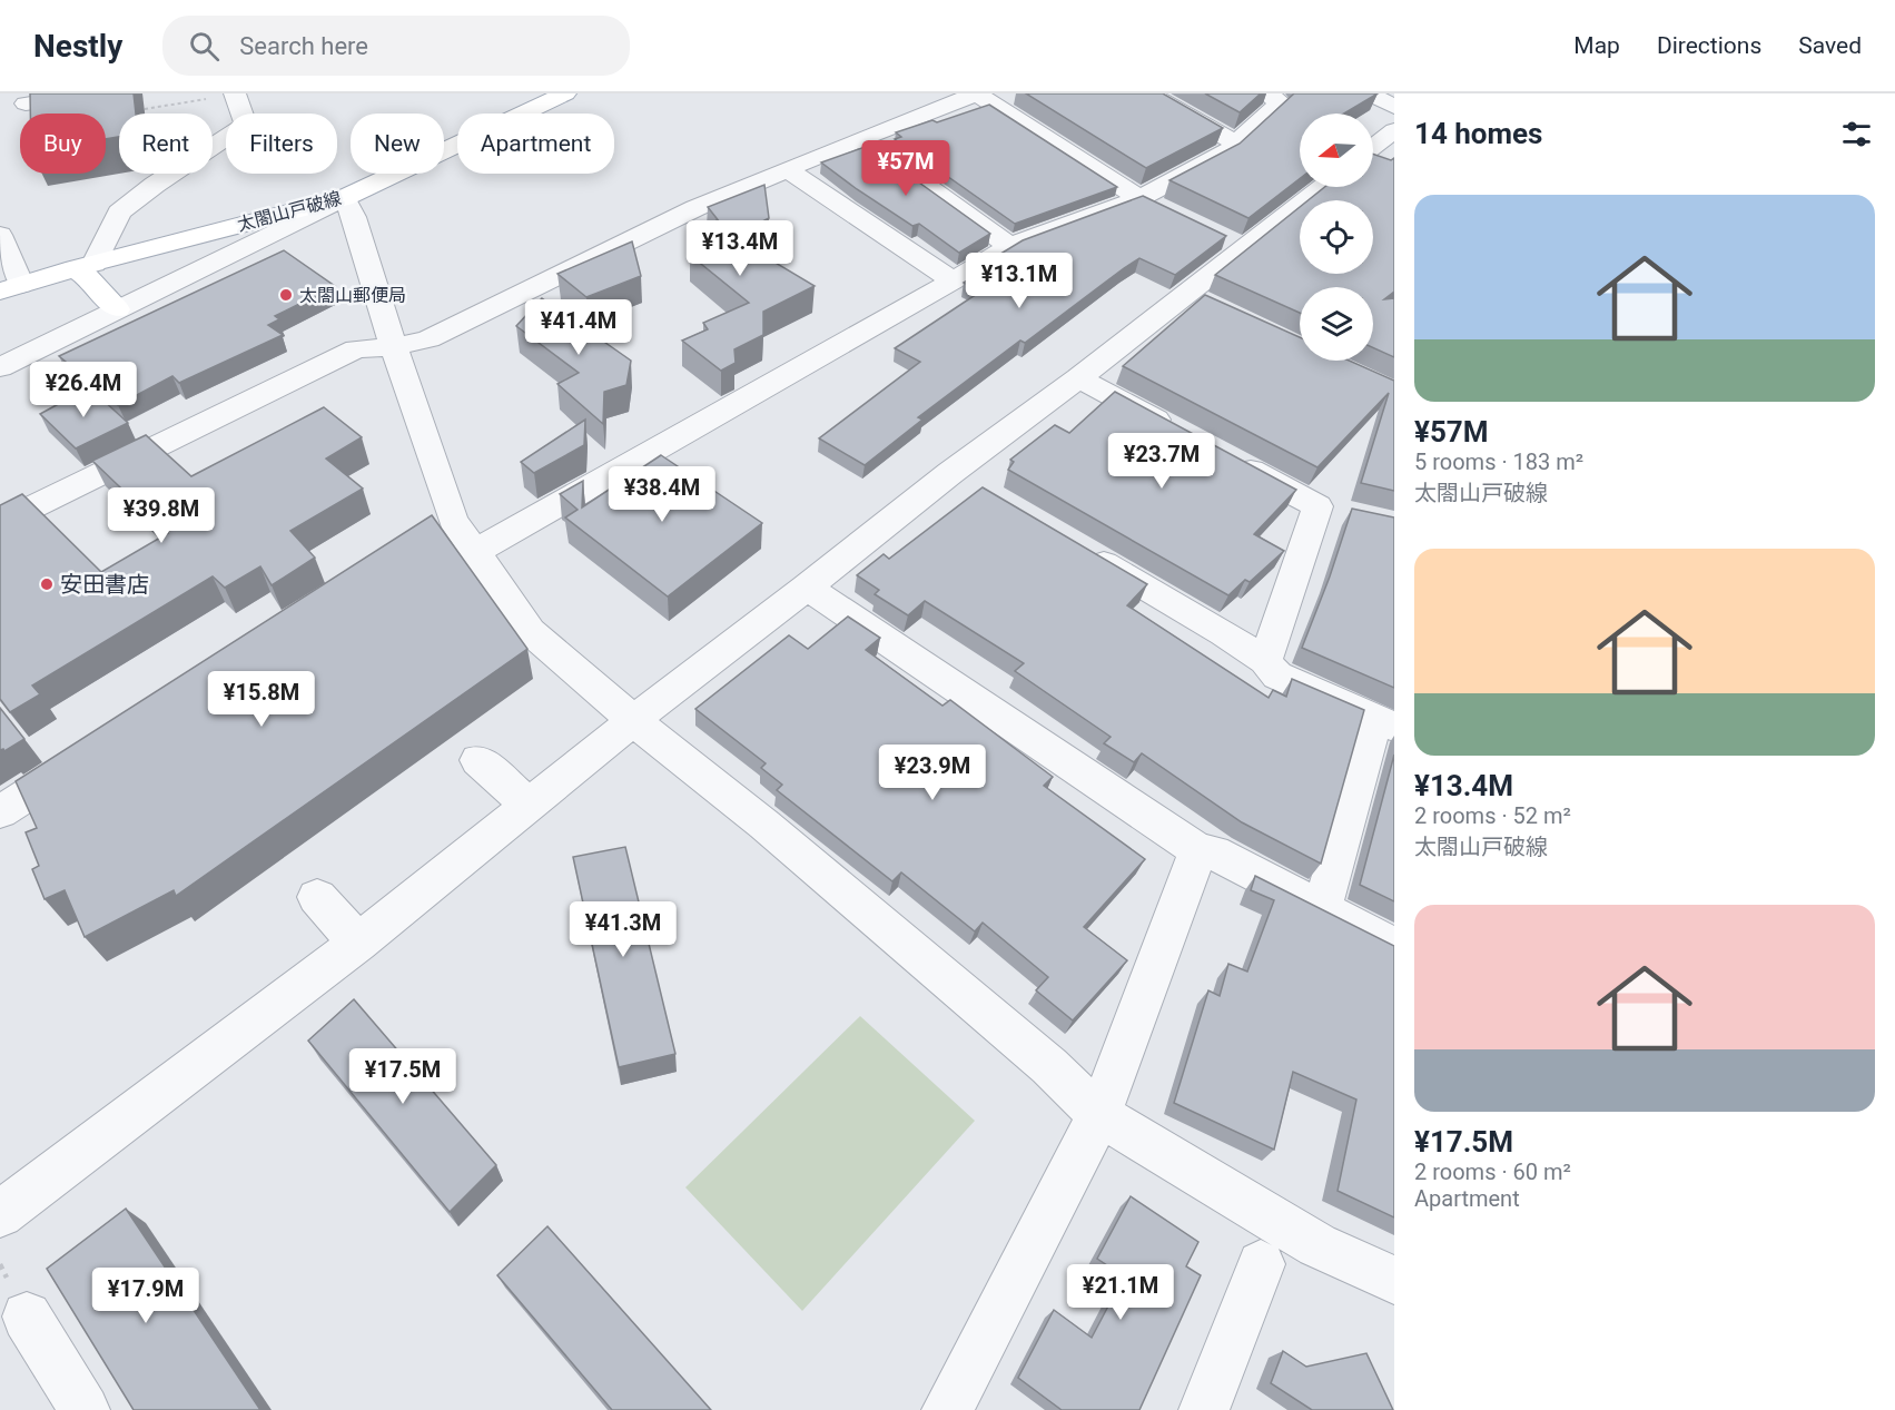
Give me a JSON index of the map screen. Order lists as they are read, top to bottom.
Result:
{
  "streets": {
    "main road": ["太閤山戸破線"]
  },
  "places": ["太閤山郵便局", "安田書店"],
  "north": "left",
  "page": {
    "header": "Nestly",
    "search": "Search here",
    "nav": ["Map", "Directions", "Saved"],
    "heading": "14 homes",
    "chip": [
      "Buy",
      "Rent",
      "Filters",
      "New",
      "Apartment"
    ],
    "price": [
      "¥57M",
      "¥13.4M",
      "¥13.1M",
      "¥41.4M",
      "¥26.4M",
      "¥23.7M",
      "¥38.4M",
      "¥39.8M",
      "¥15.8M",
      "¥23.9M",
      "¥41.3M",
      "¥17.5M",
      "¥21.1M",
      "¥17.9M"
    ],
    "list": [
      {
        "name": "¥57M",
        "note": "5 rooms · 183 m² · 太閤山戸破線"
      },
      {
        "name": "¥13.4M",
        "note": "2 rooms · 52 m² · 太閤山戸破線"
      },
      {
        "name": "¥17.5M",
        "note": "2 rooms · 60 m² · Apartment"
      }
    ]
  }
}
